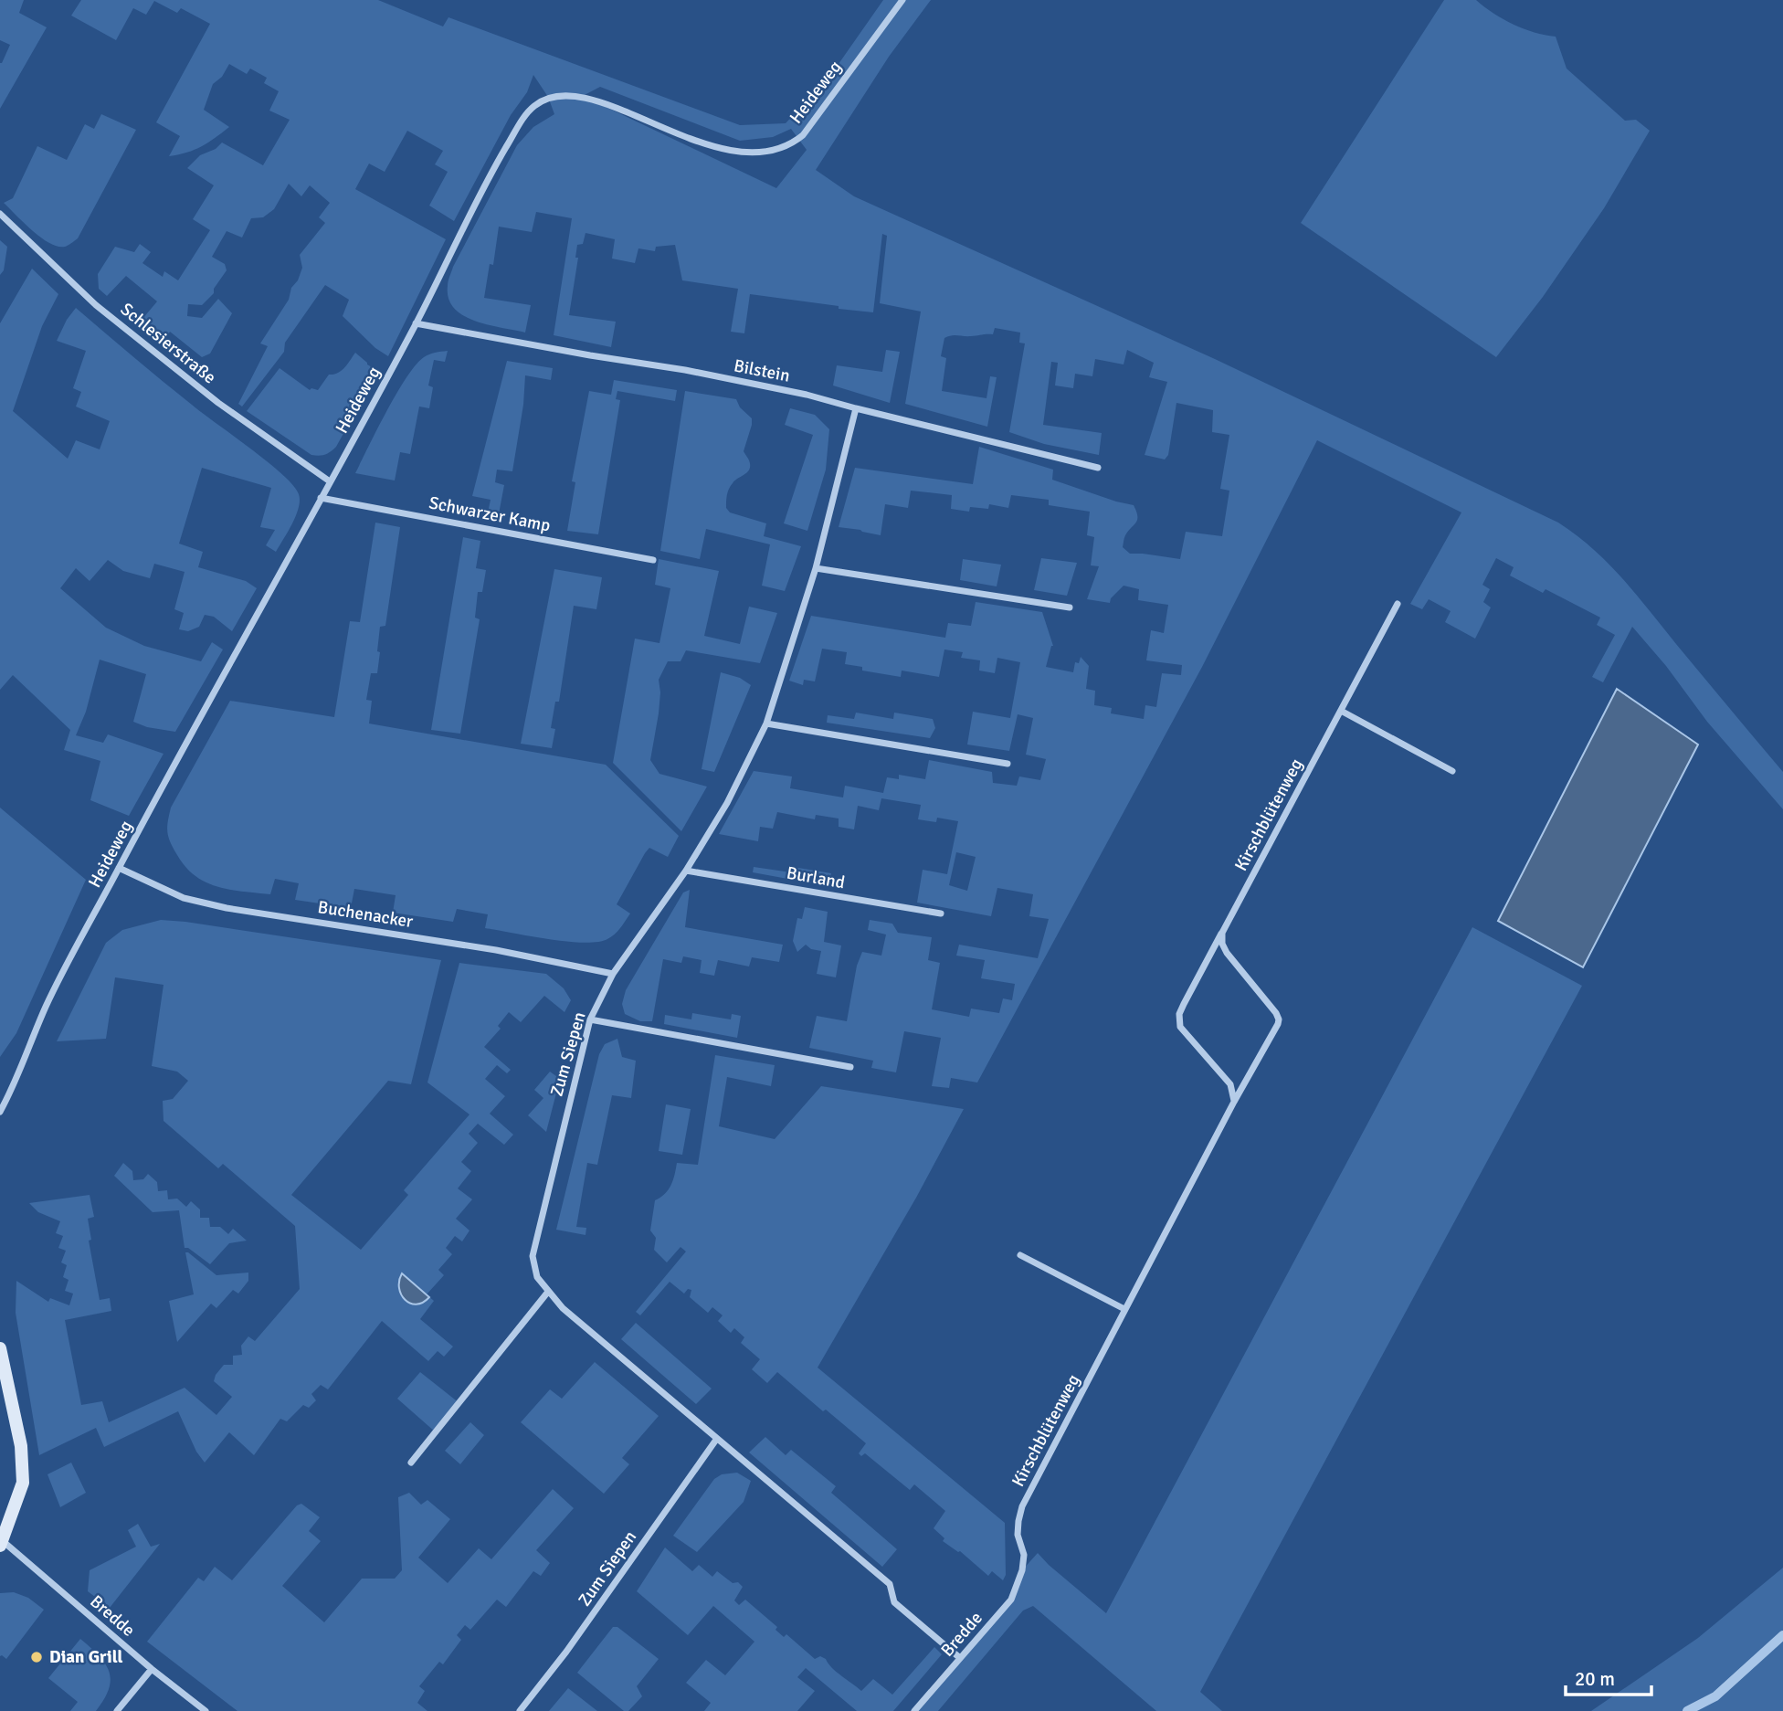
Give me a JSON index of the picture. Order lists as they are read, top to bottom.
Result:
{
  "streets": {
    "street": [
      "Heideweg",
      "Schlesierstraße",
      "Bilstein",
      "Schwarzer Kamp",
      "Kirschblütenweg",
      "Burland",
      "Buchenacker",
      "Zum Siepen",
      "Bredde"
    ]
  },
  "crossings": [
    ["Heideweg", "Schlesierstraße"],
    ["Heideweg", "Bilstein"],
    ["Heideweg", "Schwarzer Kamp"],
    ["Heideweg", "Buchenacker"],
    ["Kirschblütenweg", "Bredde"],
    ["Buchenacker", "Zum Siepen"],
    ["Zum Siepen", "Bredde"]
  ],
  "places": ["Dian Grill"],
  "scale_bar": "20 m"
}
